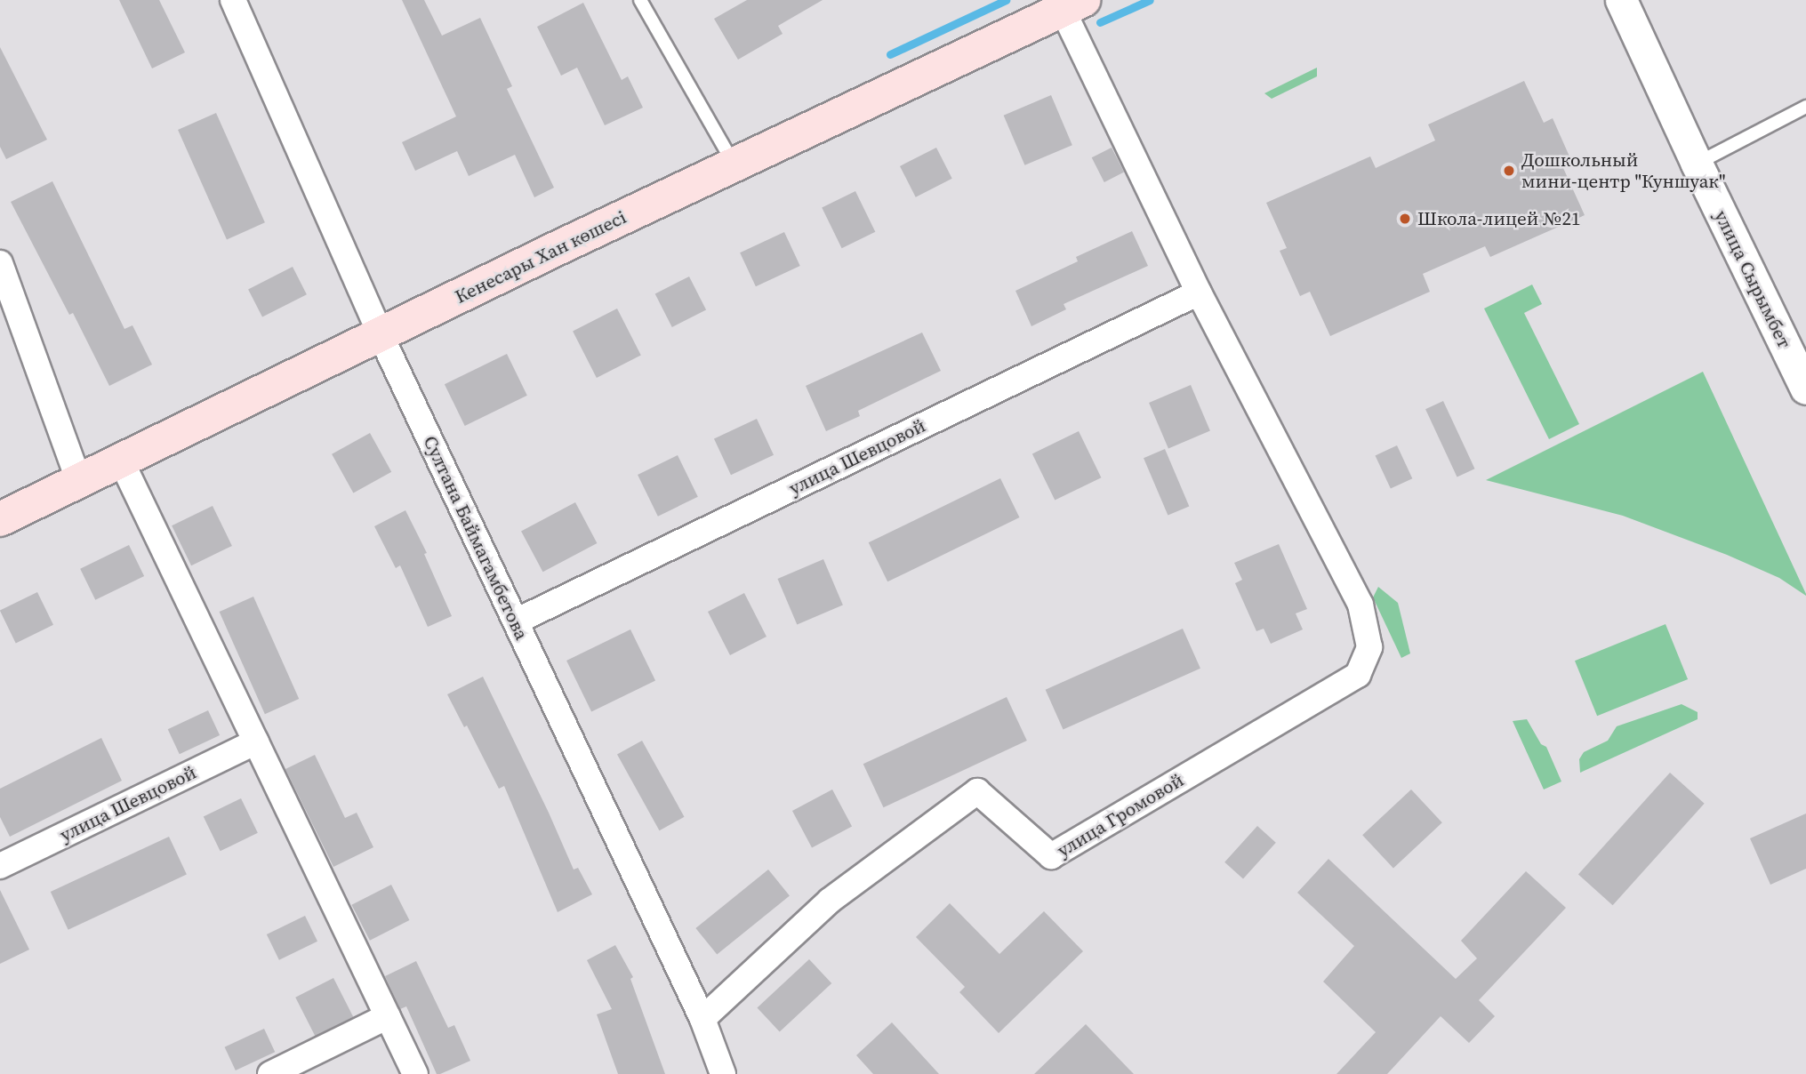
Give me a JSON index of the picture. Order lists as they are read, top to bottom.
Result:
{
  "streets": {
    "main road": ["Кенесары Хан көшесі"],
    "street": [
      "улица Сырымбет",
      "улица Шевцовой",
      "Султана Баймагамбетова",
      "улица Громовой"
    ]
  },
  "crossings": [
    ["Кенесары Хан көшесі", "Султана Баймагамбетова"],
    ["улица Шевцовой", "Султана Баймагамбетова"],
    ["улица Шевцовой", "улица Громовой"],
    ["Султана Баймагамбетова", "улица Громовой"]
  ],
  "places": ["Дошкольный мини-центр \"Куншуак\"", "Школа-лицей №21"]
}
